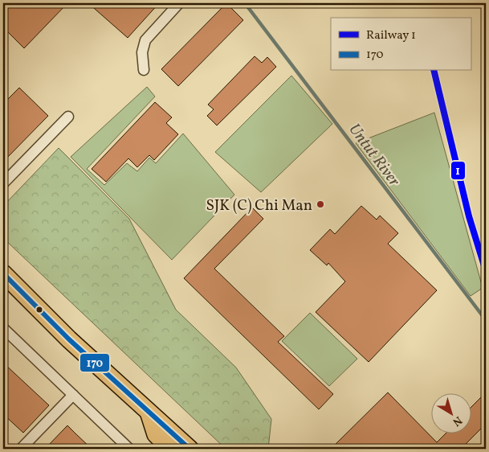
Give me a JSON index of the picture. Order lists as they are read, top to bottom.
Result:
{
  "water": ["Untut River"],
  "places": ["SJK (C) Chi Man"],
  "lines": ["rail line 1", "transit line 170"],
  "legend": ["Railway 1", "170"],
  "north": "bottom right"
}
